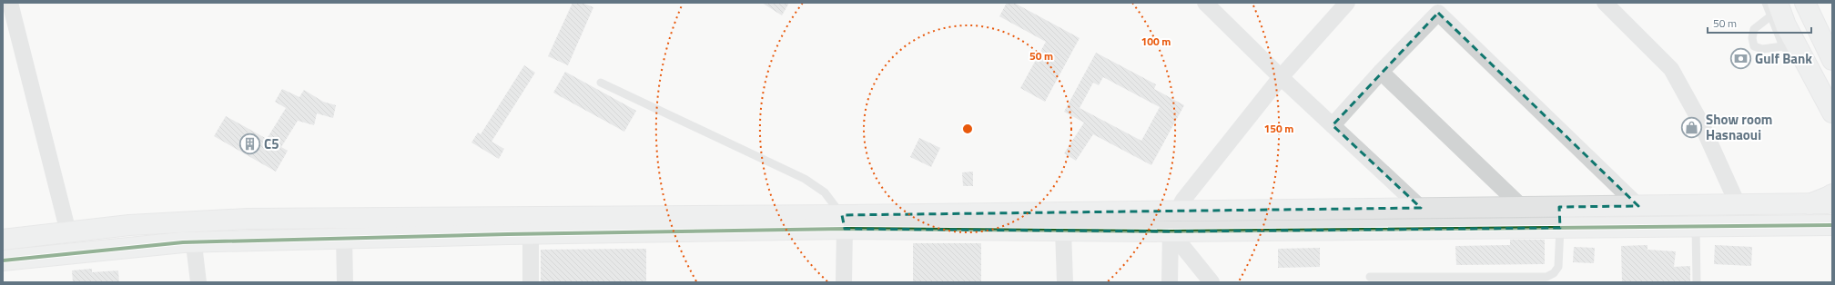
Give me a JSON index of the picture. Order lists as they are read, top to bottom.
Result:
{
  "places": {
    "bank": ["Gulf Bank"],
    "shop": ["Show room Hasnaoui"],
    "building": ["C5"]
  },
  "scale_bar": "50 m",
  "rings": ["100 m", "50 m", "150 m"]
}
